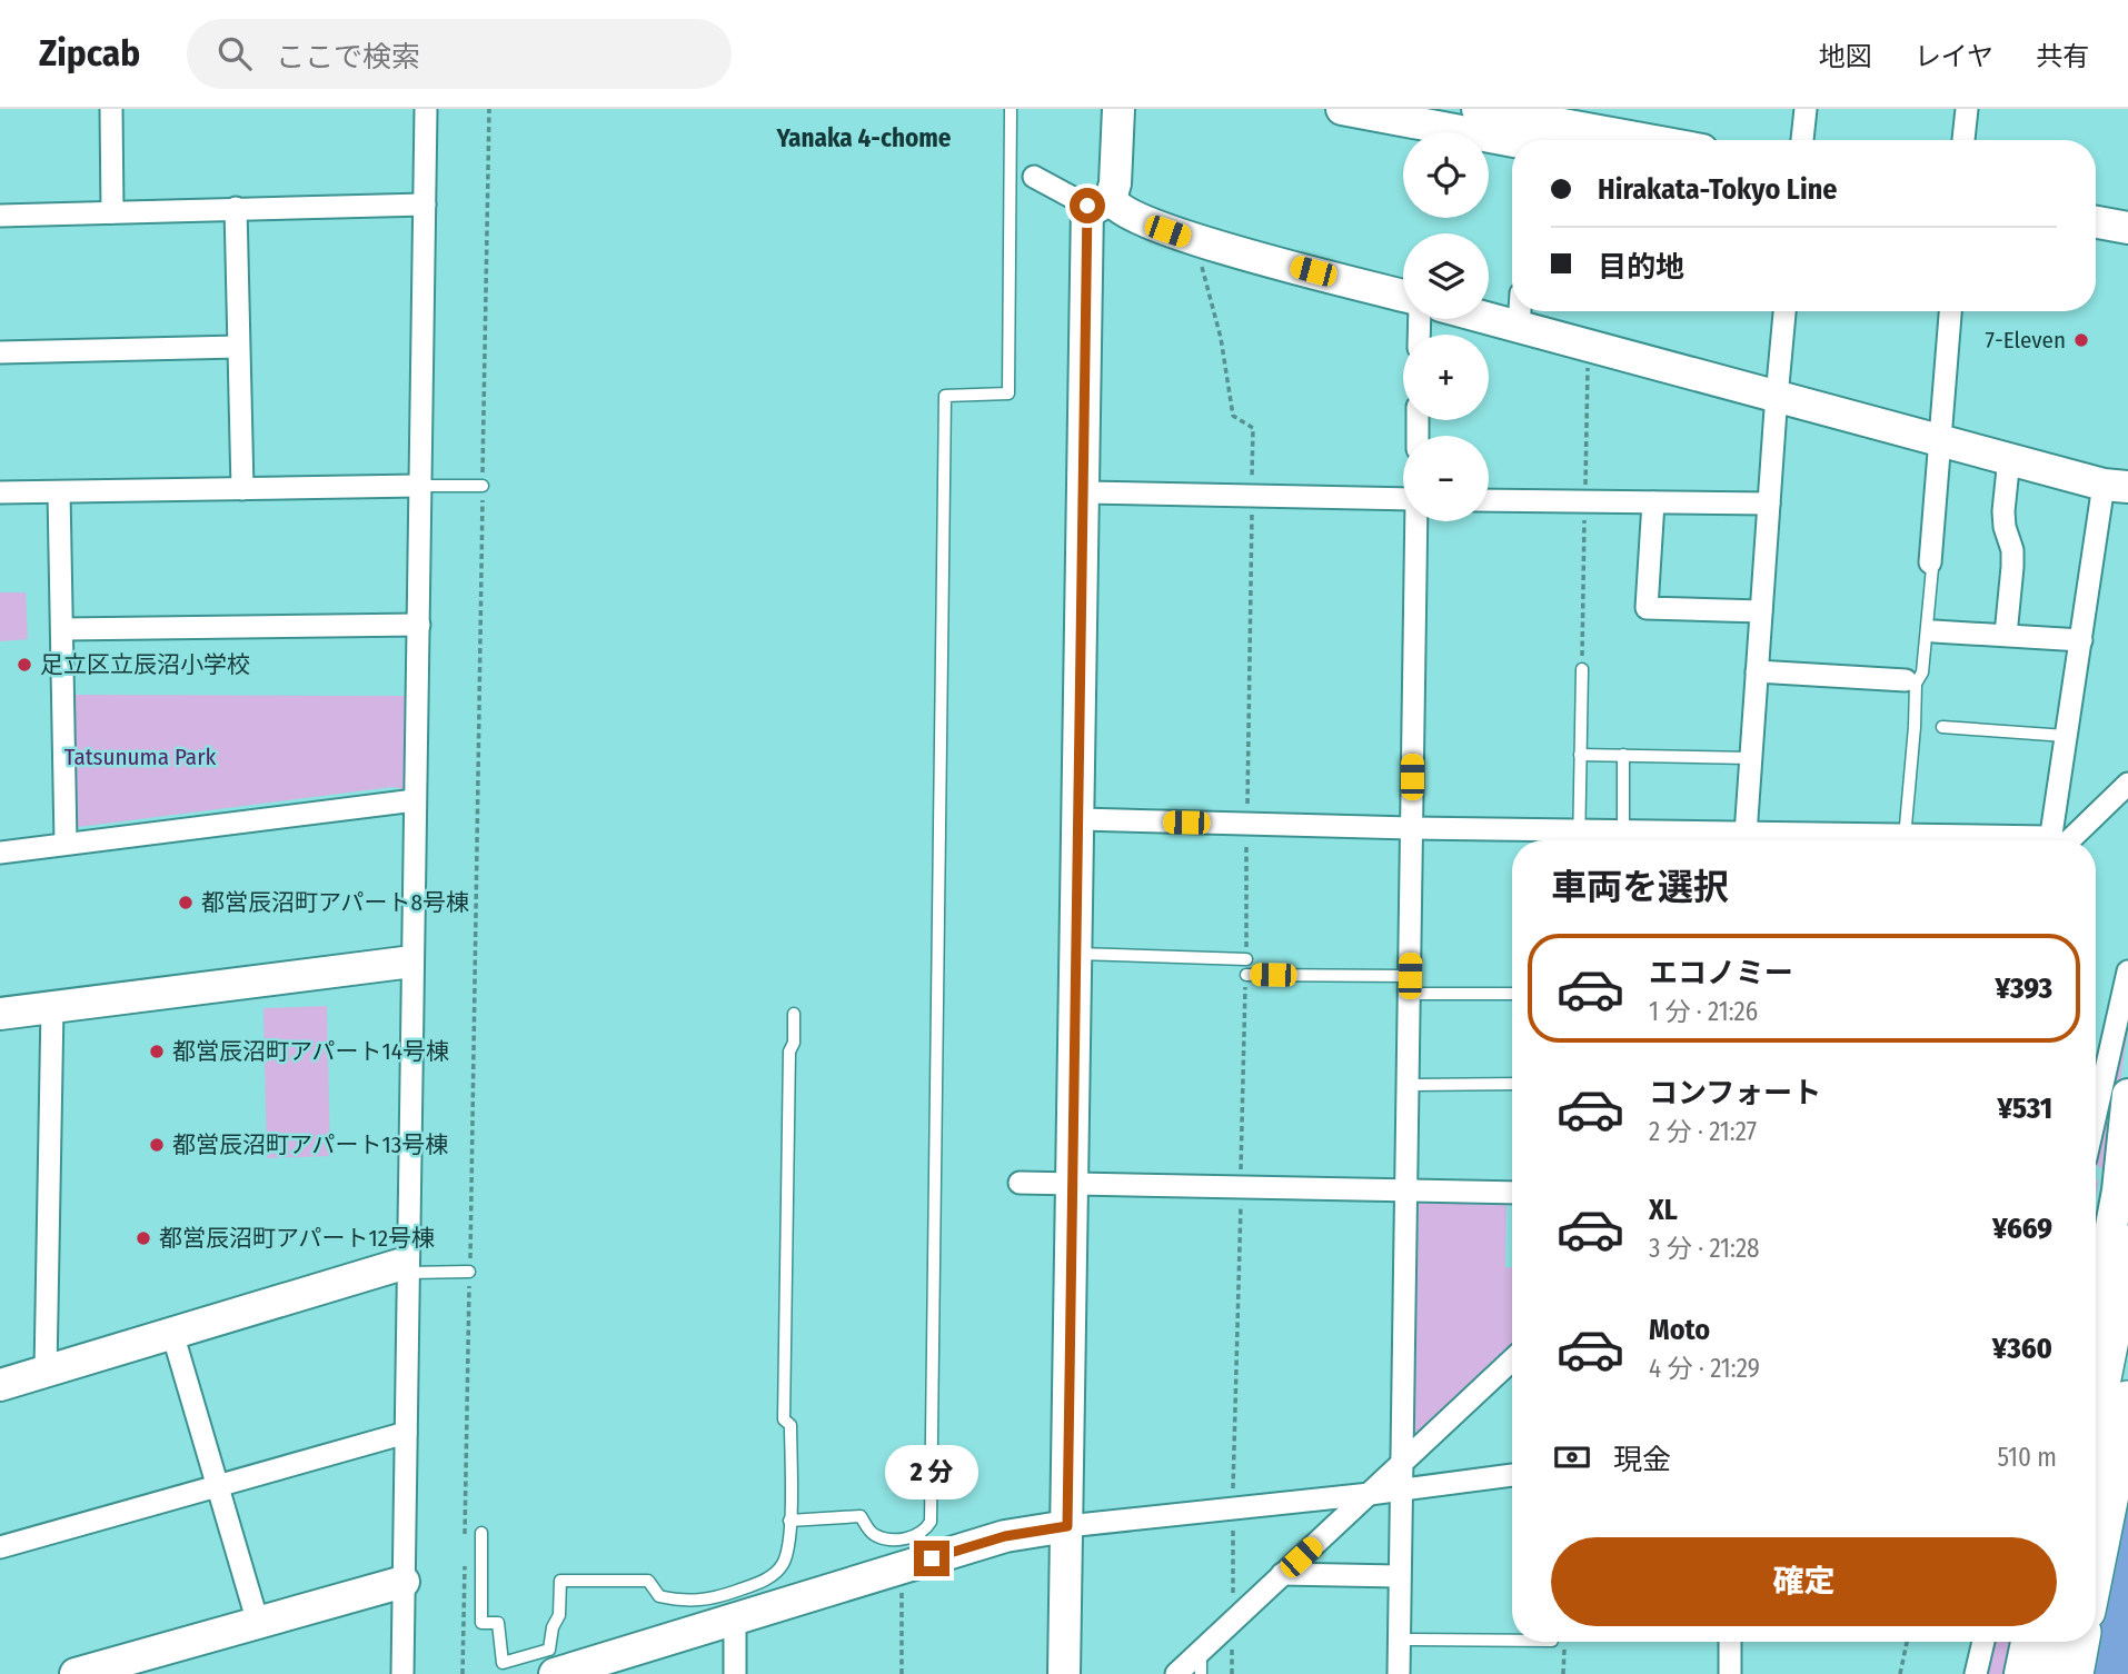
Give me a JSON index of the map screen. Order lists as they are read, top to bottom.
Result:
{
  "districts": ["Yanaka 4-chome"],
  "parks": ["Tatsunuma Park"],
  "places": [
    "7-Eleven",
    "足立区立辰沼小学校",
    "都営辰沼町アパート8号棟",
    "都営辰沼町アパート14号棟",
    "都営辰沼町アパート13号棟",
    "都営辰沼町アパート12号棟"
  ],
  "page": {
    "header": "Zipcab",
    "search": "ここで検索",
    "nav": ["地図", "レイヤ", "共有"],
    "map_buttons": ["+", "−"],
    "banner": ["Hirakata-Tokyo Line", "目的地"],
    "heading": "車両を選択",
    "list": [
      {
        "name": "エコノミー",
        "note": "1 分 · 21:26",
        "value": "¥393"
      },
      {
        "name": "コンフォート",
        "note": "2 分 · 21:27",
        "value": "¥531"
      },
      {
        "name": "XL",
        "note": "3 分 · 21:28",
        "value": "¥669"
      },
      {
        "name": "Moto",
        "note": "4 分 · 21:29",
        "value": "¥360"
      }
    ],
    "pay": ["現金", "510 m"],
    "bubble": "2 分",
    "buttons": "確定"
  }
}
